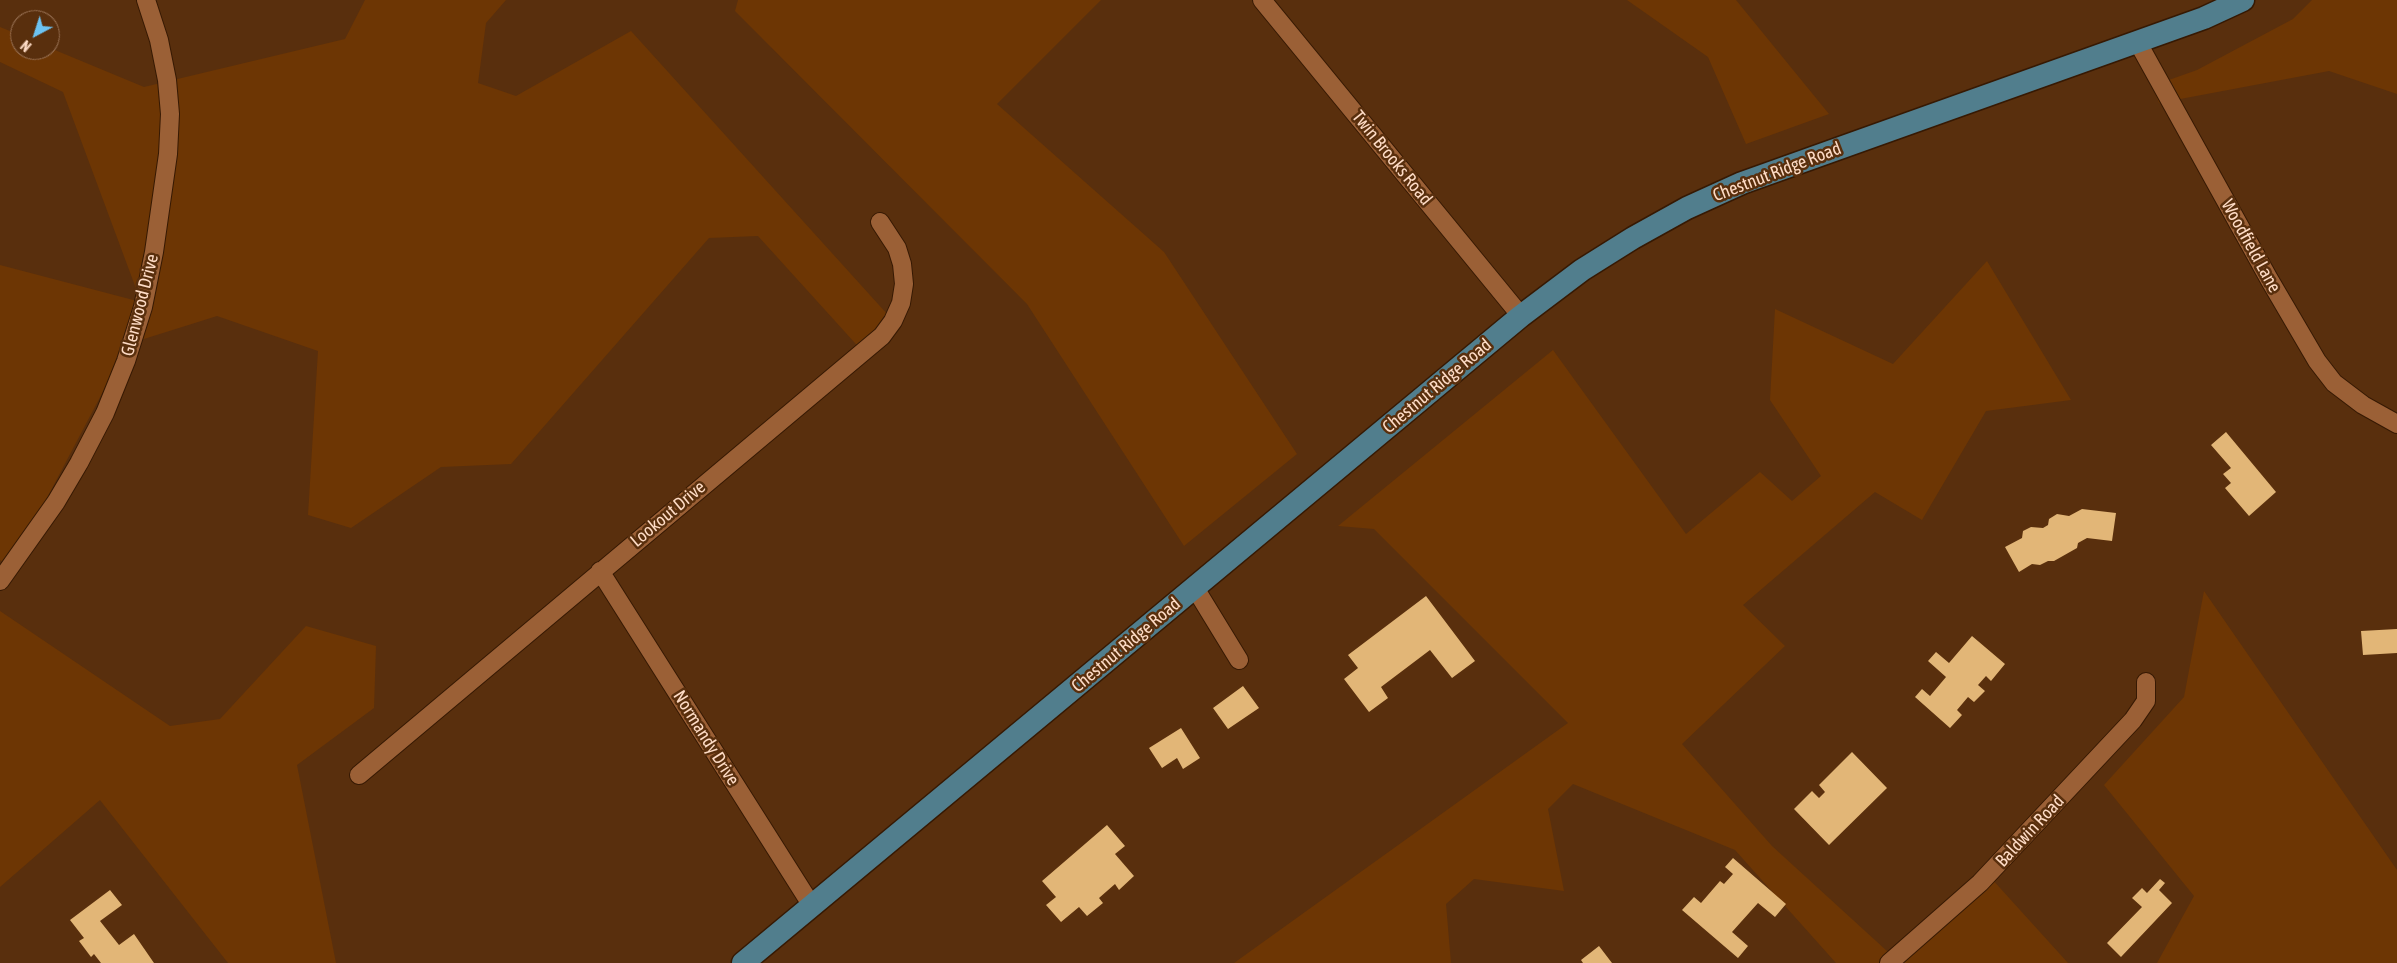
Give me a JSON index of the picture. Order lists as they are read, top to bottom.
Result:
{
  "streets": {
    "main road": ["Chestnut Ridge Road"],
    "street": [
      "Twin Brooks Road",
      "Woodfield Lane",
      "Glenwood Drive",
      "Lookout Drive",
      "Normandy Drive",
      "Baldwin Road"
    ]
  },
  "crossings": [
    ["Twin Brooks Road", "Chestnut Ridge Road"],
    ["Chestnut Ridge Road", "Woodfield Lane"],
    ["Chestnut Ridge Road", "Normandy Drive"],
    ["Lookout Drive", "Normandy Drive"]
  ],
  "north": "bottom left"
}
